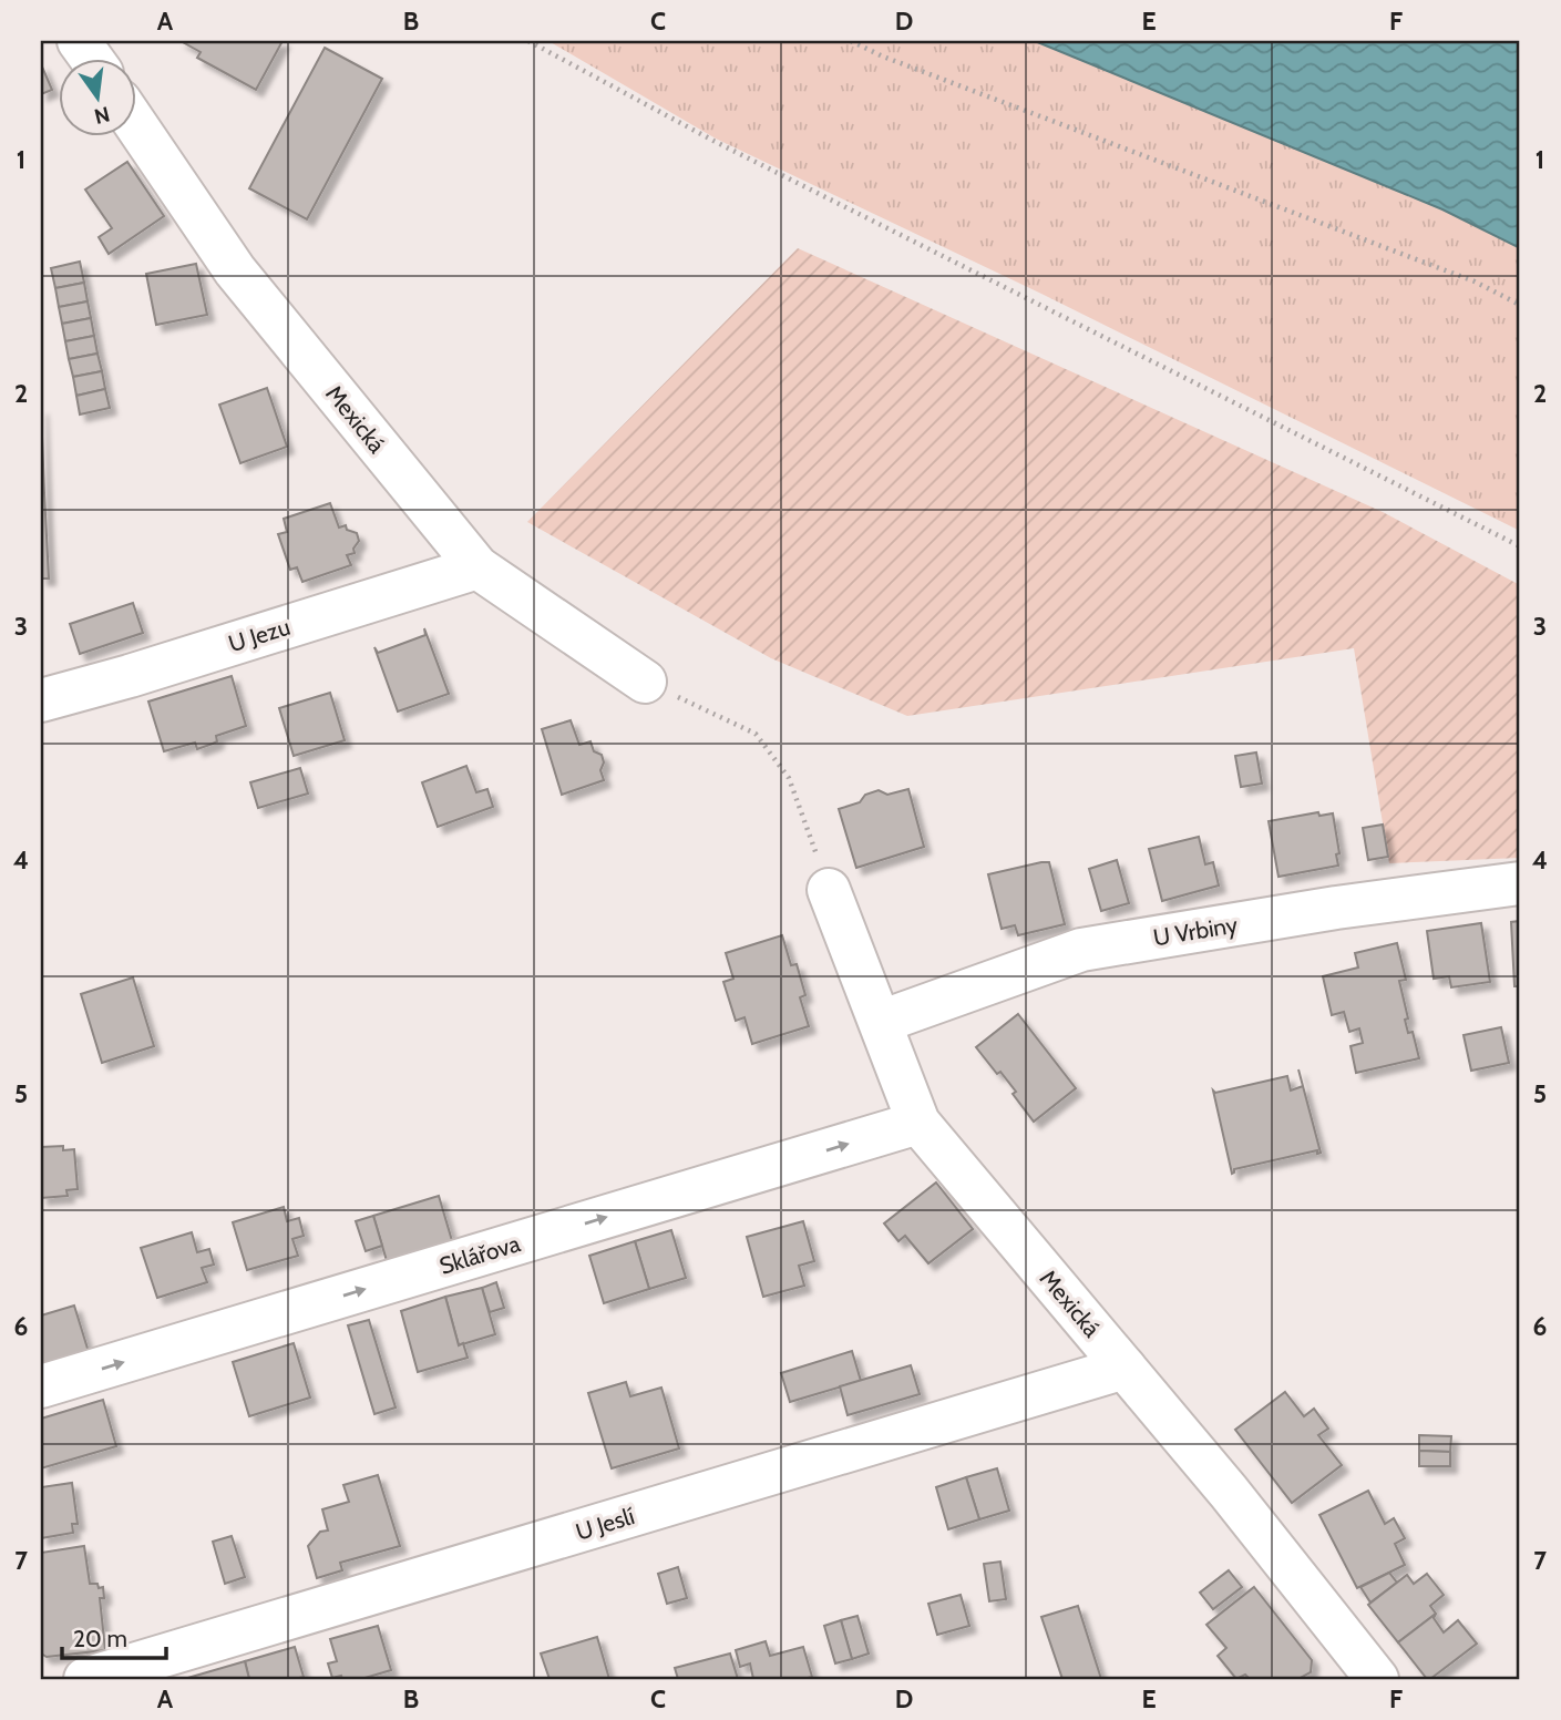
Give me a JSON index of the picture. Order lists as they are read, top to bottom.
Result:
{
  "streets": {
    "street": [
      "Mexická",
      "U Jezu",
      "U Vrbiny",
      "Sklářova",
      "U Jeslí"
    ]
  },
  "crossings": [
    ["Mexická", "U Jezu"],
    ["Mexická", "U Vrbiny"],
    ["Mexická", "Sklářova"],
    ["Mexická", "U Jeslí"]
  ],
  "one_way": ["Sklářova"],
  "scale_bar": "20 m",
  "north": "bottom",
  "grid": {
    "columns": [
      "A",
      "B",
      "C",
      "D",
      "E",
      "F"
    ],
    "rows": [
      "1",
      "2",
      "3",
      "4",
      "5",
      "6",
      "7"
    ]
  }
}
